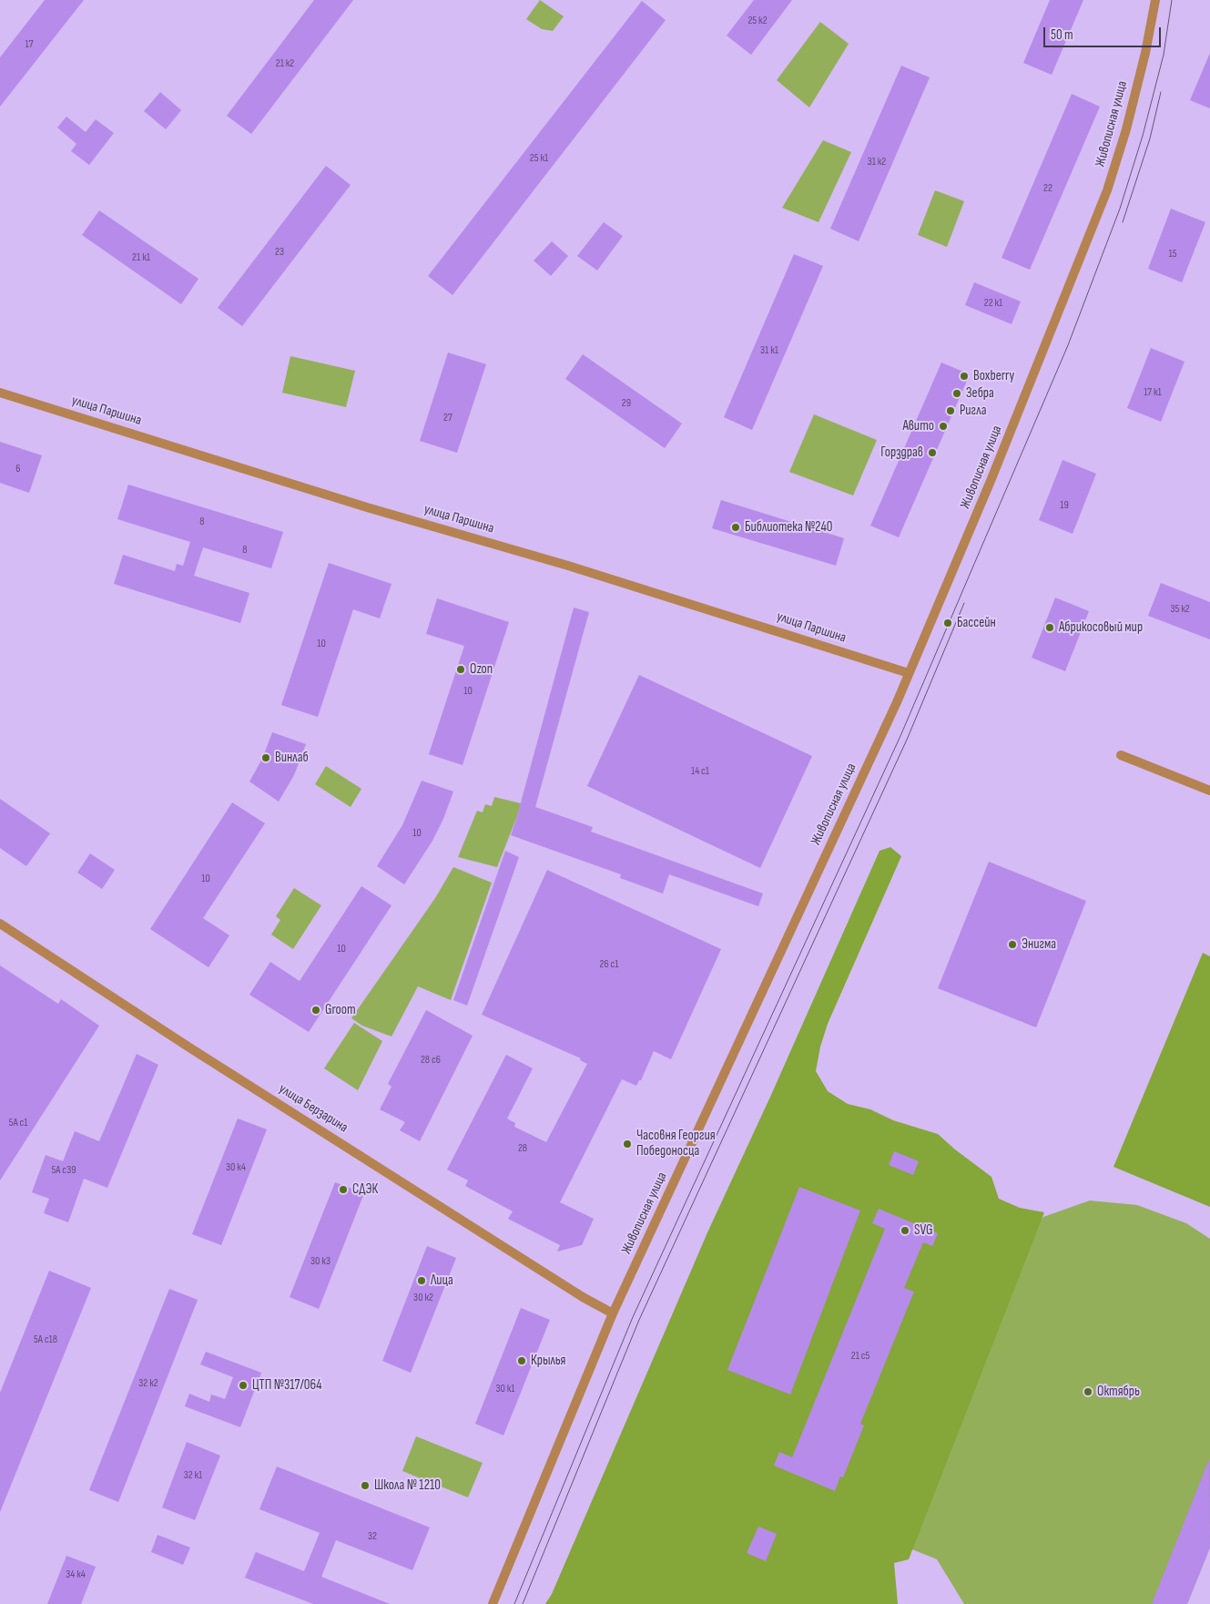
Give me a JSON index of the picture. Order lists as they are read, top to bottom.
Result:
{
  "streets": {
    "street": ["Живописная улица", "улица Паршина", "улица Берзарина"]
  },
  "crossings": [
    ["Живописная улица", "улица Паршина"],
    ["Живописная улица", "улица Берзарина"]
  ],
  "places": [
    "Boxberry",
    "Зебра",
    "Ригла",
    "Авито",
    "Горздрав",
    "Библиотека №240",
    "Бассейн",
    "Абрикосовый мир",
    "Ozon",
    "Винлаб",
    "Энигма",
    "Groom",
    "Часовня Георгия Победоносца",
    "СДЭК",
    "SVG",
    "Лица",
    "Крылья",
    "ЦТП №317/064",
    "Октябрь",
    "Школа № 1210"
  ],
  "house_numbers": [
    "25 к2",
    "17",
    "21 к2",
    "25 к1",
    "31 к2",
    "22",
    "23",
    "15",
    "21 к1",
    "22 к1",
    "31 к1",
    "17 к1",
    "29",
    "27",
    "6",
    "19",
    "8",
    "8",
    "35 к2",
    "10",
    "10",
    "14 с1",
    "10",
    "10",
    "10",
    "26 с1",
    "28 с6",
    "5А с1",
    "28",
    "30 к4",
    "5А с39",
    "30 к3",
    "30 к2",
    "5А с18",
    "21 с5",
    "32 к2",
    "30 к1",
    "32 к1",
    "32",
    "34 к4"
  ],
  "scale_bar": "50 m"
}
